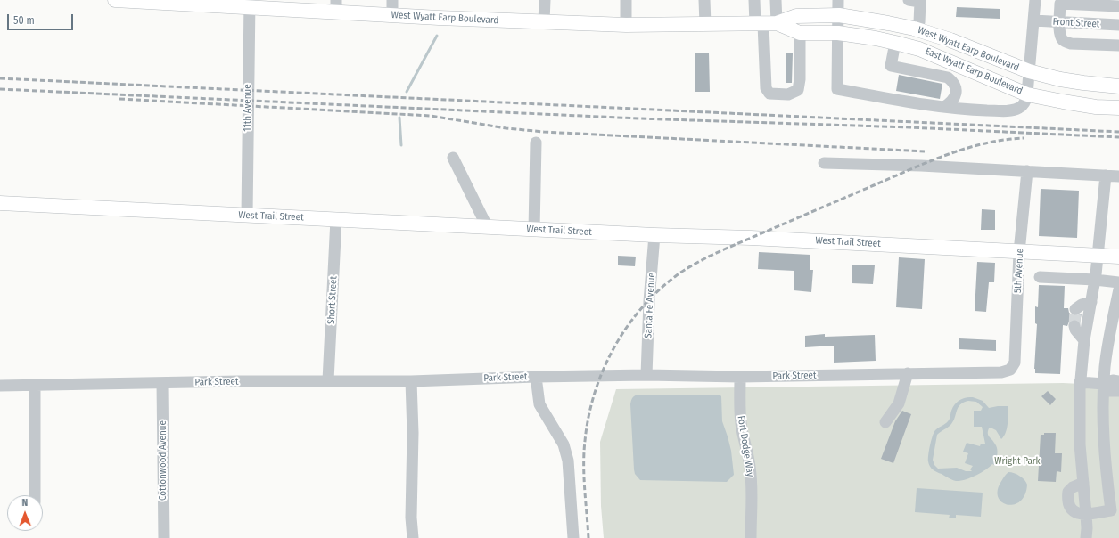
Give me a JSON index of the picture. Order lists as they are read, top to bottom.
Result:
{
  "streets": {
    "main road": ["West Wyatt Earp Boulevard", "East Wyatt Earp Boulevard", "West Trail Street"],
    "street": [
      "Front Street",
      "11th Avenue",
      "5th Avenue",
      "Short Street",
      "Santa Fe Avenue",
      "Park Street",
      "Fort Dodge Way",
      "Cottonwood Avenue"
    ]
  },
  "crossings": [
    ["West Wyatt Earp Boulevard", "East Wyatt Earp Boulevard"],
    ["West Wyatt Earp Boulevard", "11th Avenue"],
    ["11th Avenue", "West Trail Street"],
    ["West Trail Street", "5th Avenue"],
    ["West Trail Street", "Short Street"],
    ["West Trail Street", "Santa Fe Avenue"],
    ["5th Avenue", "Park Street"],
    ["Short Street", "Park Street"],
    ["Santa Fe Avenue", "Park Street"],
    ["Park Street", "Fort Dodge Way"],
    ["Park Street", "Cottonwood Avenue"]
  ],
  "parks": ["Wright Park"],
  "scale_bar": "50 m",
  "north": "top"
}
